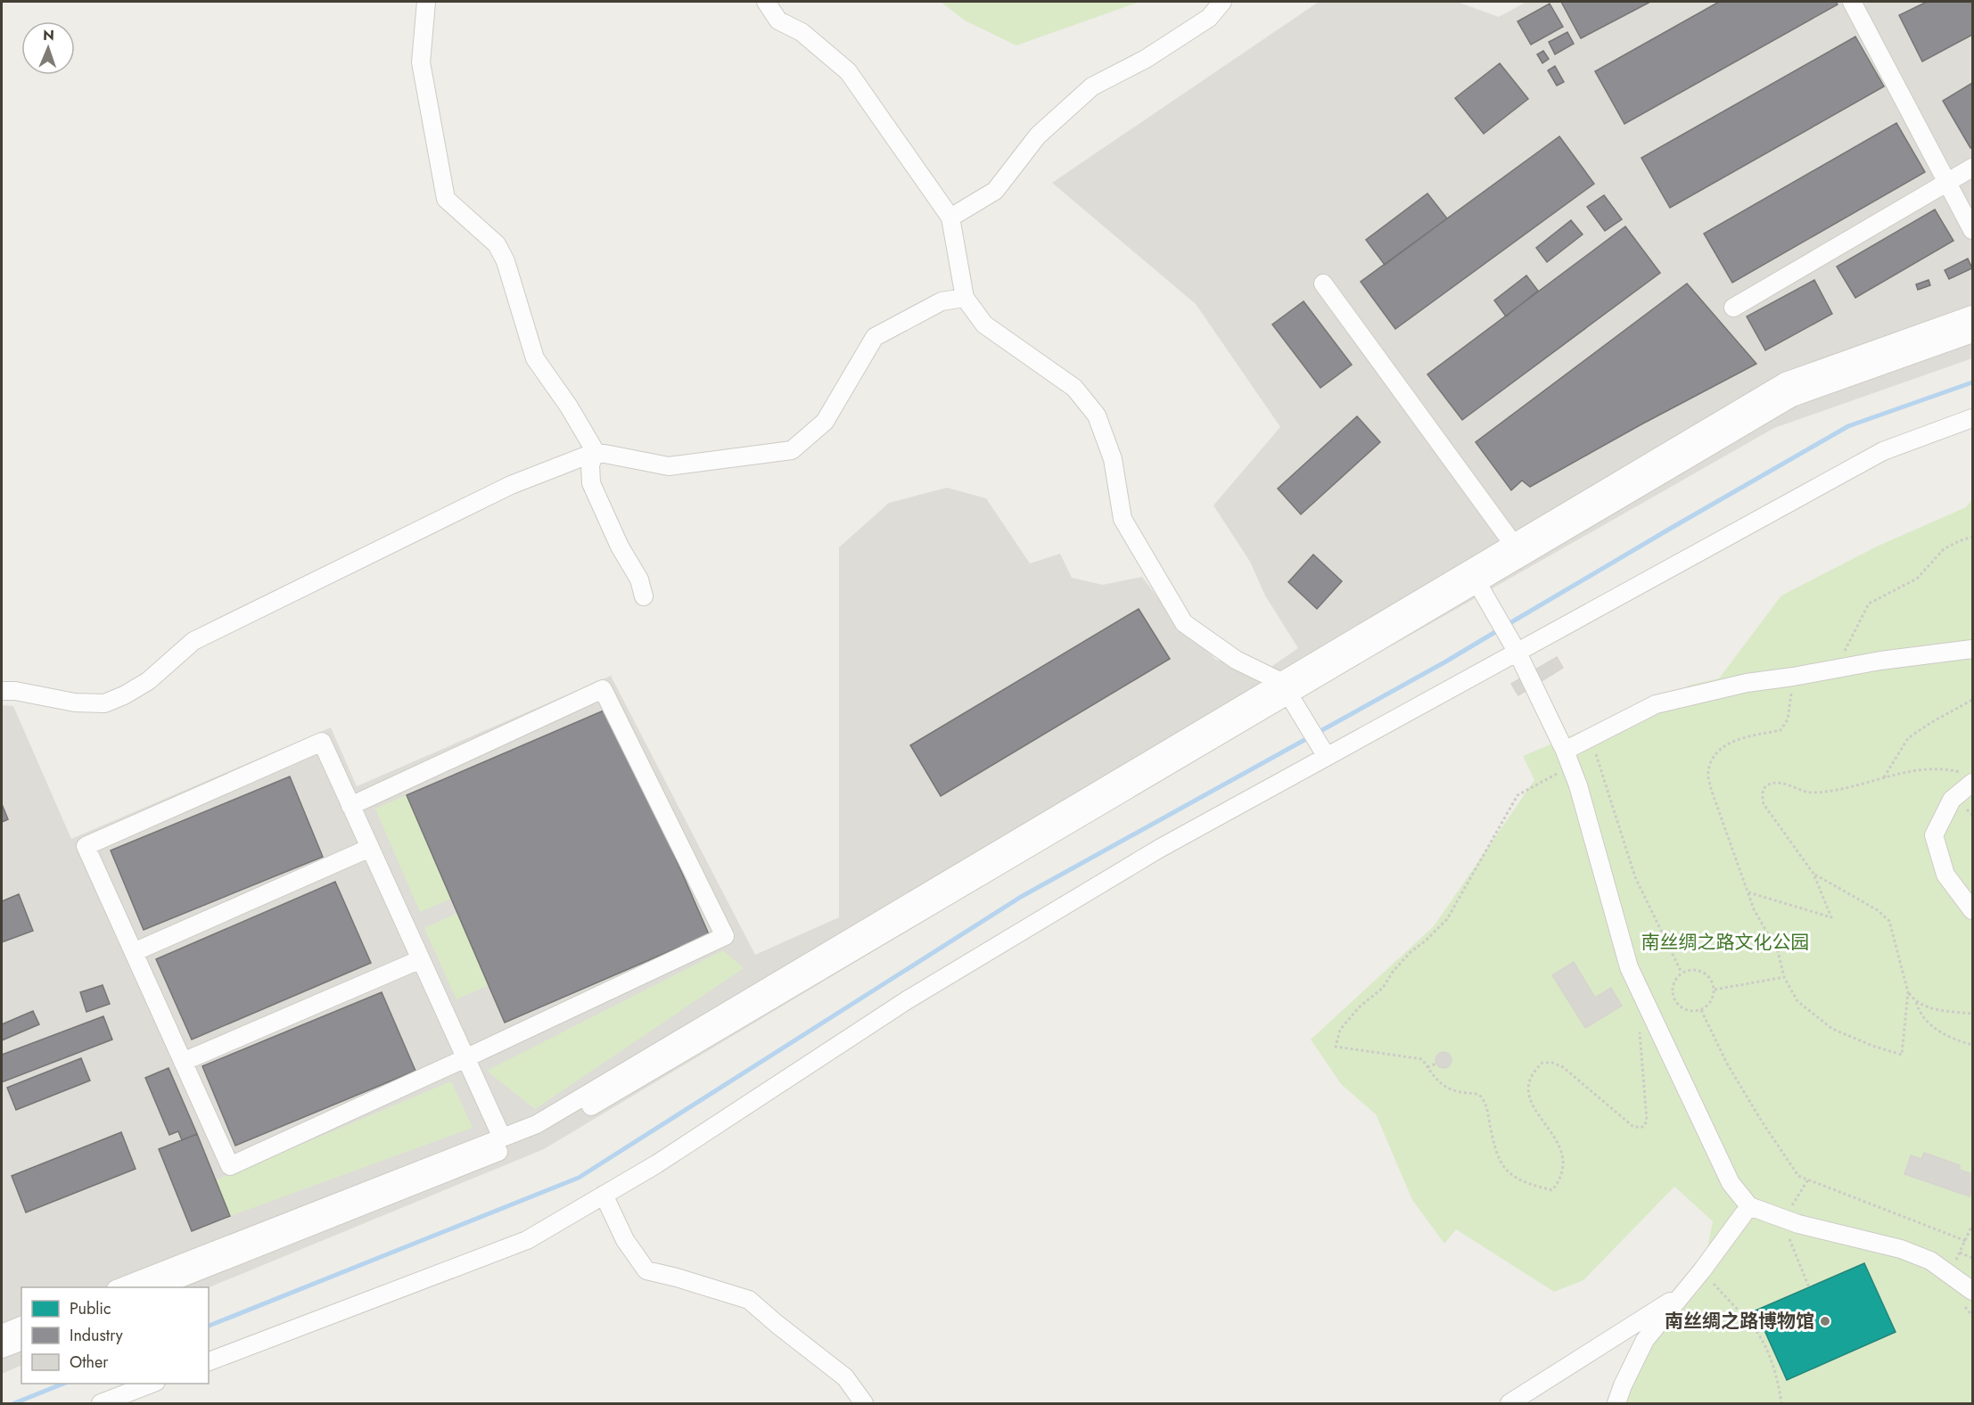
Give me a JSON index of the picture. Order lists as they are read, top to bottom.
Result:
{
  "parks": ["南丝绸之路文化公园"],
  "places": ["南丝绸之路博物馆"],
  "legend": ["Public", "Industry", "Other"],
  "north": "top"
}
